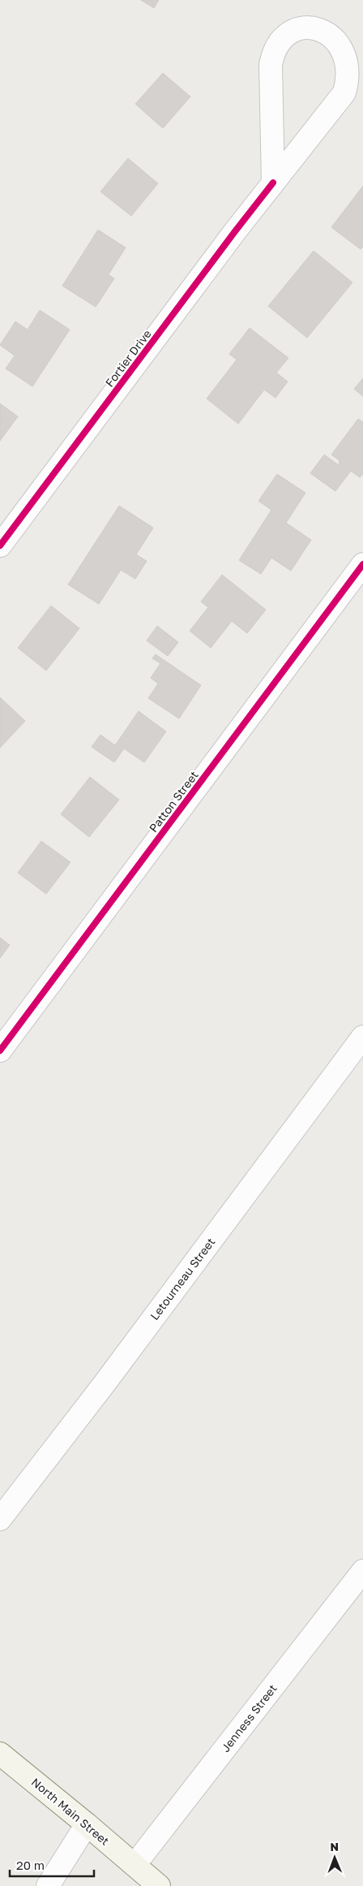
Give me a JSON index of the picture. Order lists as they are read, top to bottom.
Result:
{
  "streets": {
    "main road": ["North Main Street"],
    "street": [
      "Fortier Drive",
      "Patton Street",
      "Letourneau Street",
      "Jenness Street"
    ]
  },
  "crossings": [
    ["Jenness Street", "North Main Street"]
  ],
  "scale_bar": "20 m",
  "north": "top"
}
